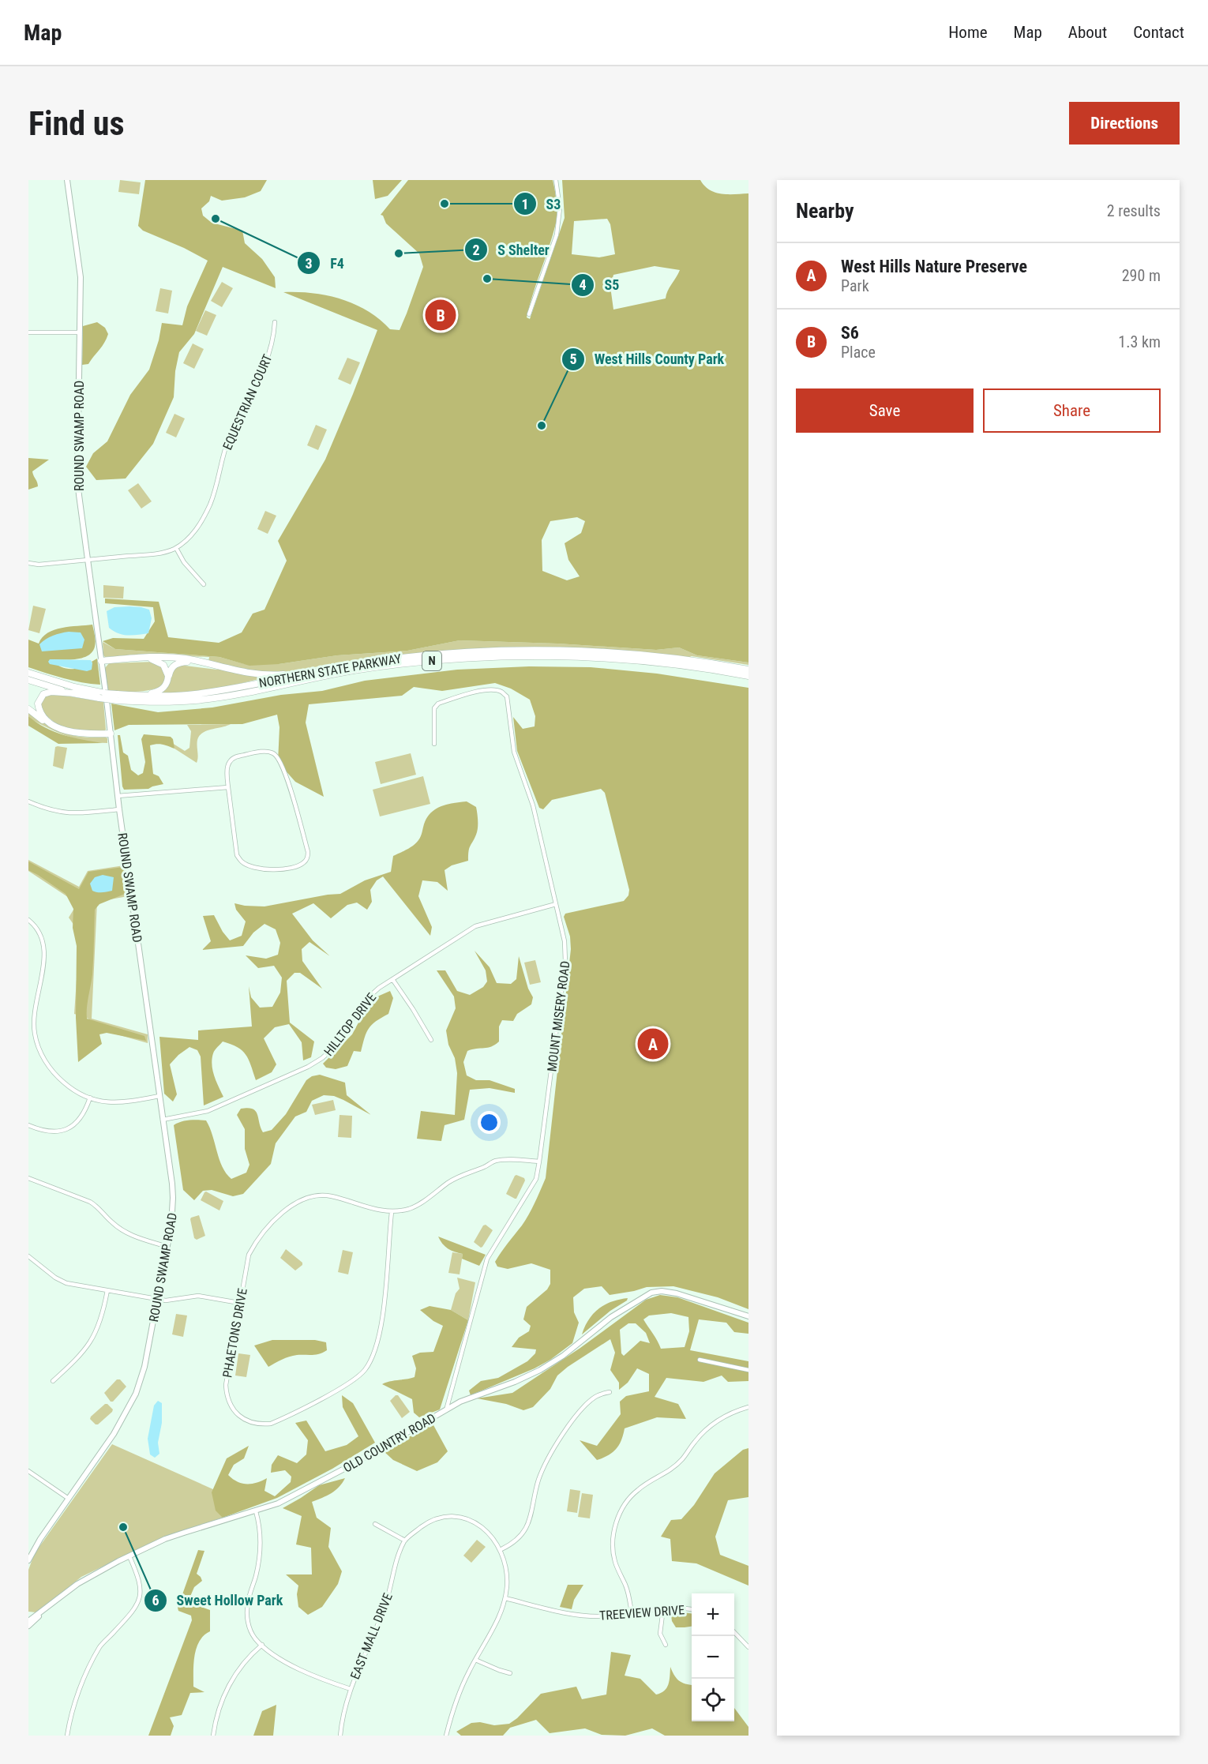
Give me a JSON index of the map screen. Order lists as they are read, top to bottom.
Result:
{
  "streets": {
    "highway": ["N", "NORTHERN STATE PARKWAY"],
    "street": [
      "EQUESTRIAN COURT",
      "ROUND SWAMP ROAD",
      "MOUNT MISERY ROAD",
      "HILLTOP DRIVE",
      "PHAETONS DRIVE",
      "OLD COUNTRY ROAD",
      "TREEVIEW DRIVE",
      "EAST MALL DRIVE"
    ]
  },
  "crossings": [
    ["EQUESTRIAN COURT", "ROUND SWAMP ROAD"],
    ["ROUND SWAMP ROAD", "HILLTOP DRIVE"],
    ["MOUNT MISERY ROAD", "HILLTOP DRIVE"],
    ["MOUNT MISERY ROAD", "PHAETONS DRIVE"],
    ["MOUNT MISERY ROAD", "OLD COUNTRY ROAD"],
    ["TREEVIEW DRIVE", "EAST MALL DRIVE"]
  ],
  "places": [
    "S3",
    "F4",
    "S Shelter",
    "S5",
    "West Hills County Park",
    "Sweet Hollow Park"
  ],
  "page": {
    "header": "Map",
    "nav": [
      "Home",
      "Map",
      "About",
      "Contact"
    ],
    "buttons": [
      "Directions",
      ["Save", "Share"]
    ],
    "title": "Find us",
    "heading": ["Nearby", "2 results"],
    "list": [
      {
        "mark": "A",
        "name": "West Hills Nature Preserve",
        "note": "Park",
        "value": "290 m"
      },
      {
        "mark": "B",
        "name": "S6",
        "note": "Place",
        "value": "1.3 km"
      }
    ],
    "pins": ["B", "A"],
    "map_buttons": ["+", "−"]
  }
}
